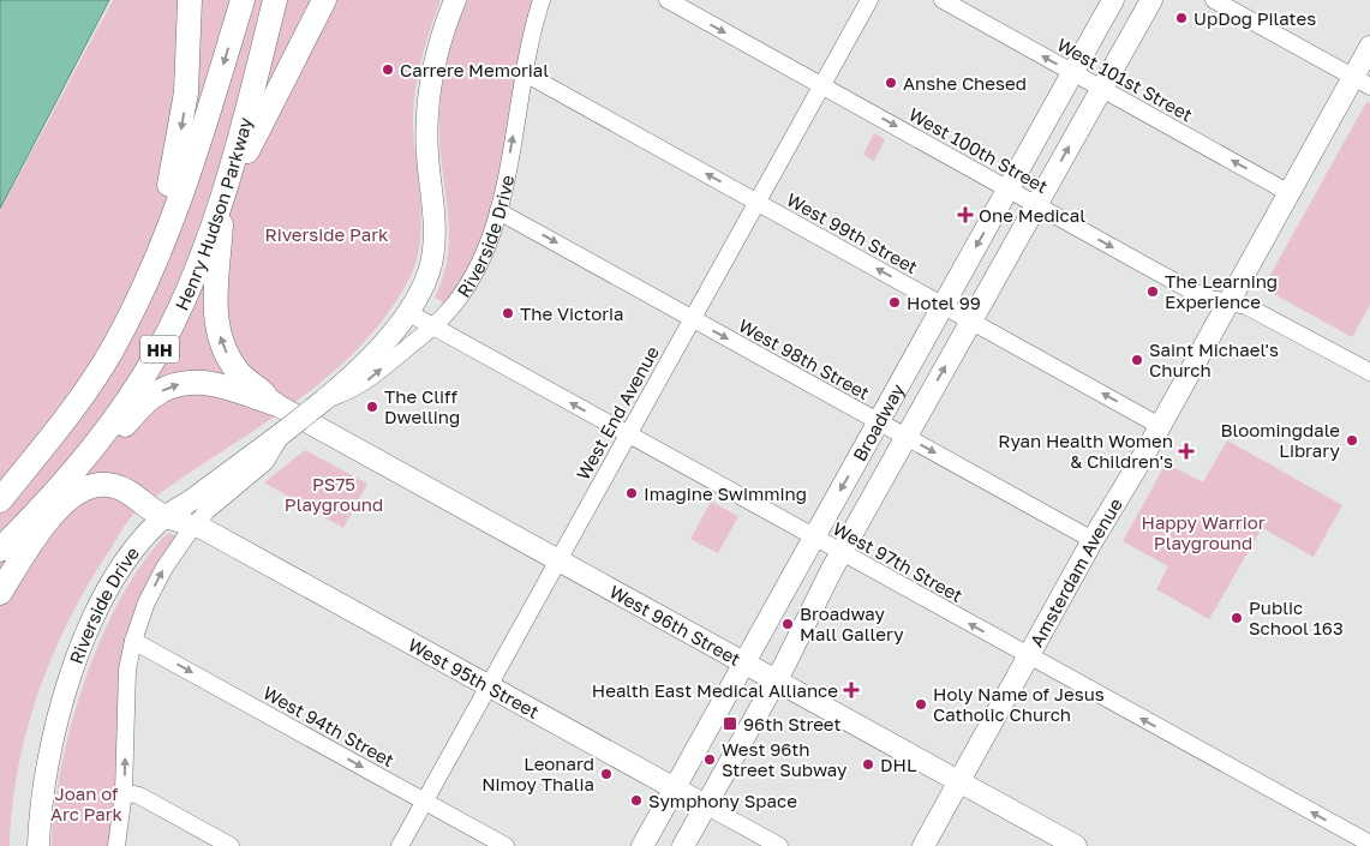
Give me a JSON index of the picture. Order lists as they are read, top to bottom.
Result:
{
  "streets": {
    "highway": ["Henry Hudson Parkway", "HH"],
    "main road": [
      "Riverside Drive",
      "Broadway",
      "Amsterdam Avenue",
      "West 96th Street",
      "West 95th Street"
    ],
    "street": [
      "West 101st Street",
      "West 100th Street",
      "West 99th Street",
      "West 98th Street",
      "West End Avenue",
      "West 97th Street",
      "West 94th Street"
    ]
  },
  "crossings": [
    ["West 101st Street", "Broadway"],
    ["West 101st Street", "Amsterdam Avenue"],
    ["West 100th Street", "West End Avenue"],
    ["West 100th Street", "Broadway"],
    ["West 100th Street", "Amsterdam Avenue"],
    ["Riverside Drive", "West 99th Street"],
    ["Riverside Drive", "West 98th Street"],
    ["Riverside Drive", "West 97th Street"],
    ["Riverside Drive", "West 95th Street"],
    ["Riverside Drive", "West 94th Street"],
    ["West 99th Street", "West End Avenue"],
    ["West 99th Street", "Broadway"],
    ["West 99th Street", "Amsterdam Avenue"],
    ["West 98th Street", "West End Avenue"],
    ["West 98th Street", "Broadway"],
    ["West 98th Street", "Amsterdam Avenue"],
    ["West End Avenue", "West 97th Street"],
    ["West End Avenue", "West 96th Street"],
    ["West End Avenue", "West 95th Street"],
    ["West End Avenue", "West 94th Street"],
    ["Broadway", "West 97th Street"],
    ["Broadway", "West 96th Street"],
    ["Broadway", "West 95th Street"],
    ["West 97th Street", "Amsterdam Avenue"],
    ["Amsterdam Avenue", "West 96th Street"]
  ],
  "one_way": [
    "West 100th Street",
    "West 99th Street",
    "West 98th Street",
    "West 97th Street"
  ],
  "parks": [
    "Riverside Park",
    "PS75 Playground",
    "Happy Warrior Playground",
    "Joan of Arc Park"
  ],
  "places": {
    "other": [
      "UpDog Pilates",
      "Carrere Memorial",
      "Anshe Chesed",
      "The Learning Experience",
      "Hotel 99",
      "The Victoria",
      "Saint Michael's Church",
      "The Cliff Dwelling",
      "Bloomingdale Library",
      "Imagine Swimming",
      "Public School 163",
      "Broadway Mall Gallery",
      "Holy Name of Jesus Catholic Church",
      "West 96th Street Subway",
      "DHL",
      "Leonard Nimoy Thalia",
      "Symphony Space"
    ],
    "health": ["One Medical", "Ryan Health Women & Children's", "Health East Medical Alliance"],
    "transit": ["96th Street"]
  }
}
